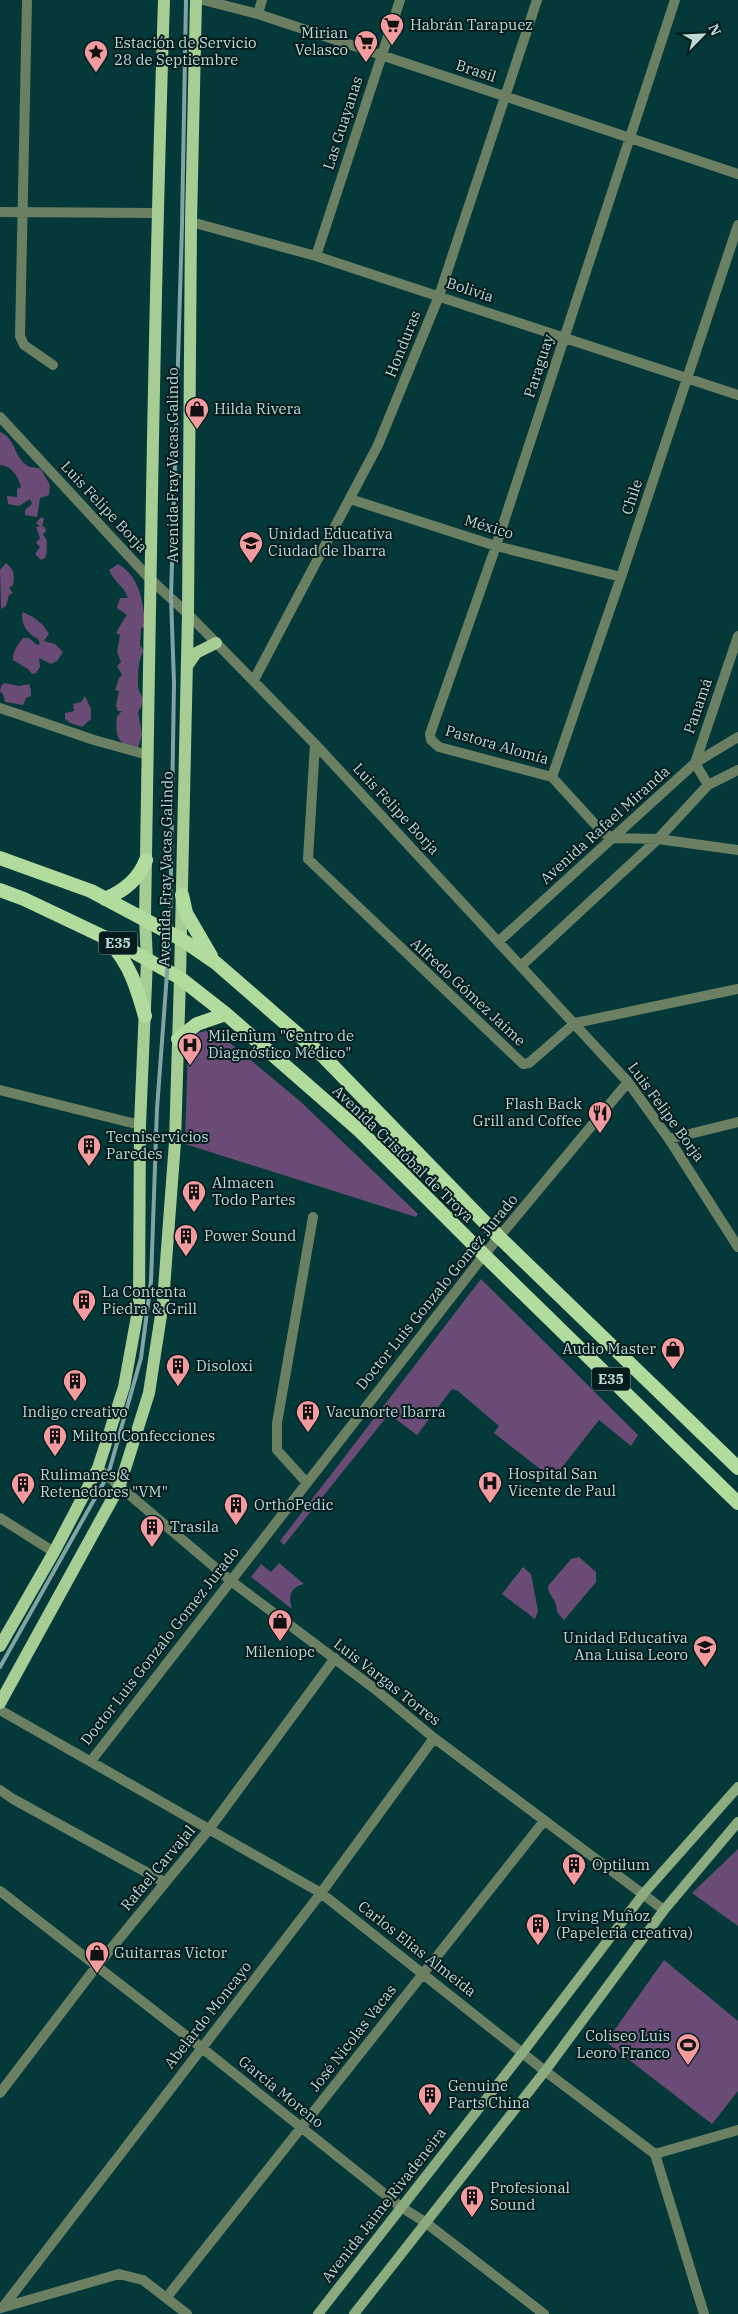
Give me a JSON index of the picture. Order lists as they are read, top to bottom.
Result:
{
  "streets": {
    "highway": ["E35", "Avenida Cristóbal de Troya"],
    "main road": ["Avenida Fray Vacas Galindo", "Avenida Jaime Rivadeneira"],
    "street": [
      "Brasil",
      "Las Guayanas",
      "Bolivia",
      "Honduras",
      "Paraguay",
      "Chile",
      "Luis Felipe Borja",
      "México",
      "Panamá",
      "Pastora Alomía",
      "Avenida Rafael Miranda",
      "Alfredo Gómez Jaime",
      "Doctor Luis Gonzalo Gomez Jurado",
      "Luis Vargas Torres",
      "Rafael Carvajal",
      "Carlos Elias Almeida",
      "Abelardo Moncayo",
      "José Nicolas Vacas",
      "García Moreno"
    ]
  },
  "crossings": [
    ["Brasil", "Las Guayanas"],
    ["Brasil", "Honduras"],
    ["Brasil", "Paraguay"],
    ["Las Guayanas", "Bolivia"],
    ["Bolivia", "Honduras"],
    ["Bolivia", "Paraguay"],
    ["Bolivia", "Avenida Fray Vacas Galindo"],
    ["Bolivia", "Chile"],
    ["Honduras", "Luis Felipe Borja"],
    ["Honduras", "México"],
    ["Paraguay", "México"],
    ["Paraguay", "Pastora Alomía"],
    ["Avenida Fray Vacas Galindo", "Luis Felipe Borja"],
    ["Avenida Fray Vacas Galindo", "Avenida Cristóbal de Troya"],
    ["Avenida Fray Vacas Galindo", "Luis Vargas Torres"],
    ["Chile", "México"],
    ["Chile", "Pastora Alomía"],
    ["Luis Felipe Borja", "Avenida Rafael Miranda"],
    ["Luis Felipe Borja", "Alfredo Gómez Jaime"],
    ["Luis Felipe Borja", "Doctor Luis Gonzalo Gomez Jurado"],
    ["Panamá", "Avenida Rafael Miranda"],
    ["Pastora Alomía", "Avenida Rafael Miranda"],
    ["Avenida Cristóbal de Troya", "Doctor Luis Gonzalo Gomez Jurado"],
    ["Doctor Luis Gonzalo Gomez Jurado", "Luis Vargas Torres"],
    ["Doctor Luis Gonzalo Gomez Jurado", "Carlos Elias Almeida"],
    ["Luis Vargas Torres", "Rafael Carvajal"],
    ["Luis Vargas Torres", "Abelardo Moncayo"],
    ["Luis Vargas Torres", "José Nicolas Vacas"],
    ["Luis Vargas Torres", "Avenida Jaime Rivadeneira"],
    ["Rafael Carvajal", "Carlos Elias Almeida"],
    ["Rafael Carvajal", "García Moreno"],
    ["Carlos Elias Almeida", "Abelardo Moncayo"],
    ["Carlos Elias Almeida", "José Nicolas Vacas"],
    ["Carlos Elias Almeida", "Avenida Jaime Rivadeneira"],
    ["Abelardo Moncayo", "García Moreno"],
    ["José Nicolas Vacas", "García Moreno"],
    ["García Moreno", "Avenida Jaime Rivadeneira"]
  ],
  "places": {
    "supermarket": ["Habrán Tarapuez", "Mirian Velasco"],
    "place": ["Estación de Servicio 28 de Septiembre"],
    "shop": [
      "Hilda Rivera",
      "Audio Master",
      "Mileniopc",
      "Guitarras Victor"
    ],
    "school or university": ["Unidad Educativa Ciudad de Ibarra", "Unidad Educativa Ana Luisa Leoro"],
    "hospital": ["Milenium \"Centro de Diagnóstico Médico\"", "Hospital San Vicente de Paul"],
    "restaurant": ["Flash Back Grill and Coffee"],
    "building": [
      "Tecniservicios Paredes",
      "Almacen Todo Partes",
      "Power Sound",
      "La Contenta Piedra & Grill",
      "Disoloxi",
      "Indigo creativo",
      "Vacunorte Ibarra",
      "Milton Confecciones",
      "Rulimanes & Retenedores \"VM\"",
      "OrthoPedic",
      "Trasila",
      "Optilum",
      "Irving Muñoz (Papeleria creativa)",
      "Genuine Parts China",
      "Profesional Sound"
    ],
    "sports": ["Coliseo Luis Leoro Franco"]
  },
  "north": "top right"
}
